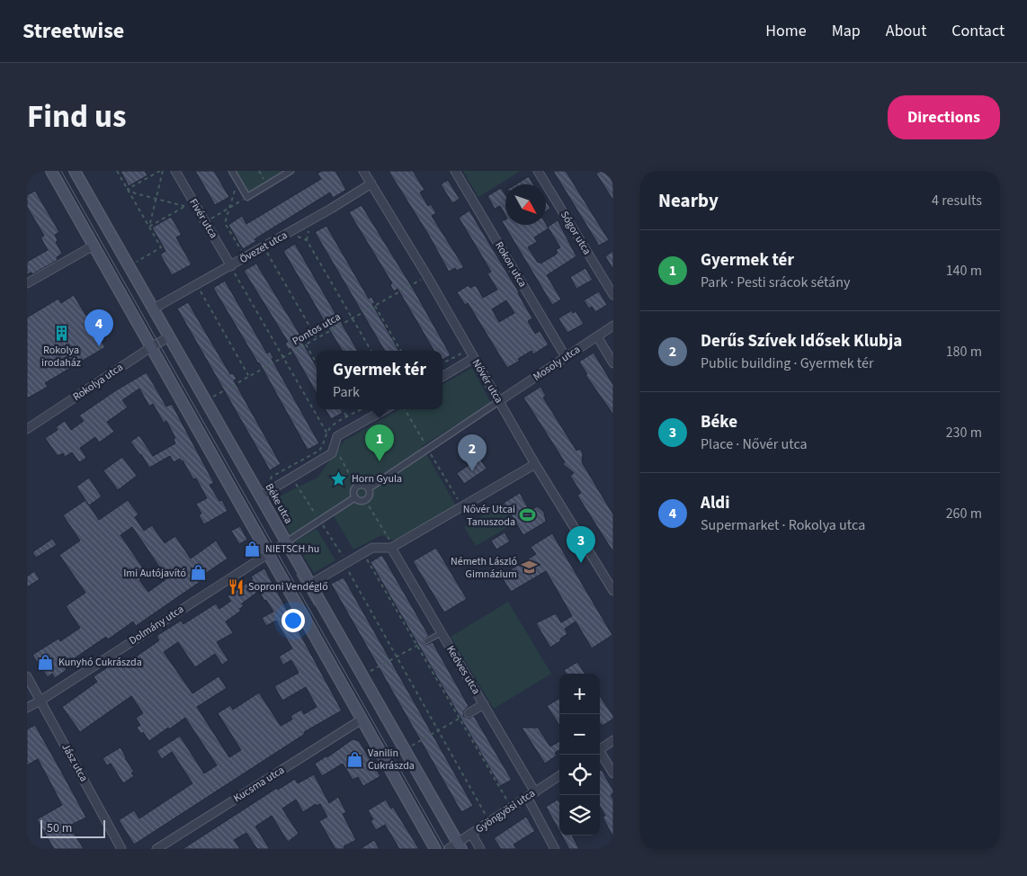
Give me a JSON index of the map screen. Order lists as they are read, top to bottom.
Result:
{
  "streets": {
    "main road": ["Béke utca"],
    "street": [
      "Fivér utca",
      "Sógor utca",
      "Övezet utca",
      "Rokon utca",
      "Mosoly utca",
      "Nővér utca",
      "Rokolya utca",
      "Dolmány utca",
      "Kedves utca",
      "Jász utca",
      "Kucsma utca",
      "Gyöngyösi utca"
    ],
    "path": ["Pontos utca"]
  },
  "crossings": [
    ["Fivér utca", "Övezet utca"],
    ["Övezet utca", "Nővér utca"],
    ["Övezet utca", "Béke utca"],
    ["Rokon utca", "Mosoly utca"],
    ["Pontos utca", "Nővér utca"],
    ["Mosoly utca", "Nővér utca"],
    ["Rokolya utca", "Béke utca"],
    ["Béke utca", "Dolmány utca"],
    ["Béke utca", "Gyöngyösi utca"],
    ["Dolmány utca", "Jász utca"],
    ["Kedves utca", "Gyöngyösi utca"]
  ],
  "places": {
    "building": ["Rokolya irodaház"],
    "place": ["Horn Gyula"],
    "sports": ["Nővér Utcai Tanuszoda"],
    "shop": [
      "NIETSCH.hu",
      "Imi Autójavító",
      "Kunyhó Cukrászda",
      "Vanilin Cukrászda"
    ],
    "school or university": ["Németh László Gimnázium"],
    "restaurant": ["Soproni Vendéglő"]
  },
  "scale_bar": "50 m",
  "north": "bottom right",
  "page": {
    "header": "Streetwise",
    "nav": [
      "Home",
      "Map",
      "About",
      "Contact"
    ],
    "title": "Find us",
    "buttons": "Directions",
    "heading": ["Nearby", "4 results"],
    "list": [
      {
        "mark": "1",
        "name": "Gyermek tér",
        "note": "Park · Pesti srácok sétány",
        "value": "140 m"
      },
      {
        "mark": "2",
        "name": "Derűs Szívek Idősek Klubja",
        "note": "Public building · Gyermek tér",
        "value": "180 m"
      },
      {
        "mark": "3",
        "name": "Béke",
        "note": "Place · Nővér utca",
        "value": "230 m"
      },
      {
        "mark": "4",
        "name": "Aldi",
        "note": "Supermarket · Rokolya utca",
        "value": "260 m"
      }
    ],
    "pins": [
      "4",
      "1",
      "2",
      "3"
    ],
    "popup": ["Gyermek tér", "Park"],
    "map_buttons": ["+", "−"],
    "scale": "50 m"
  }
}
